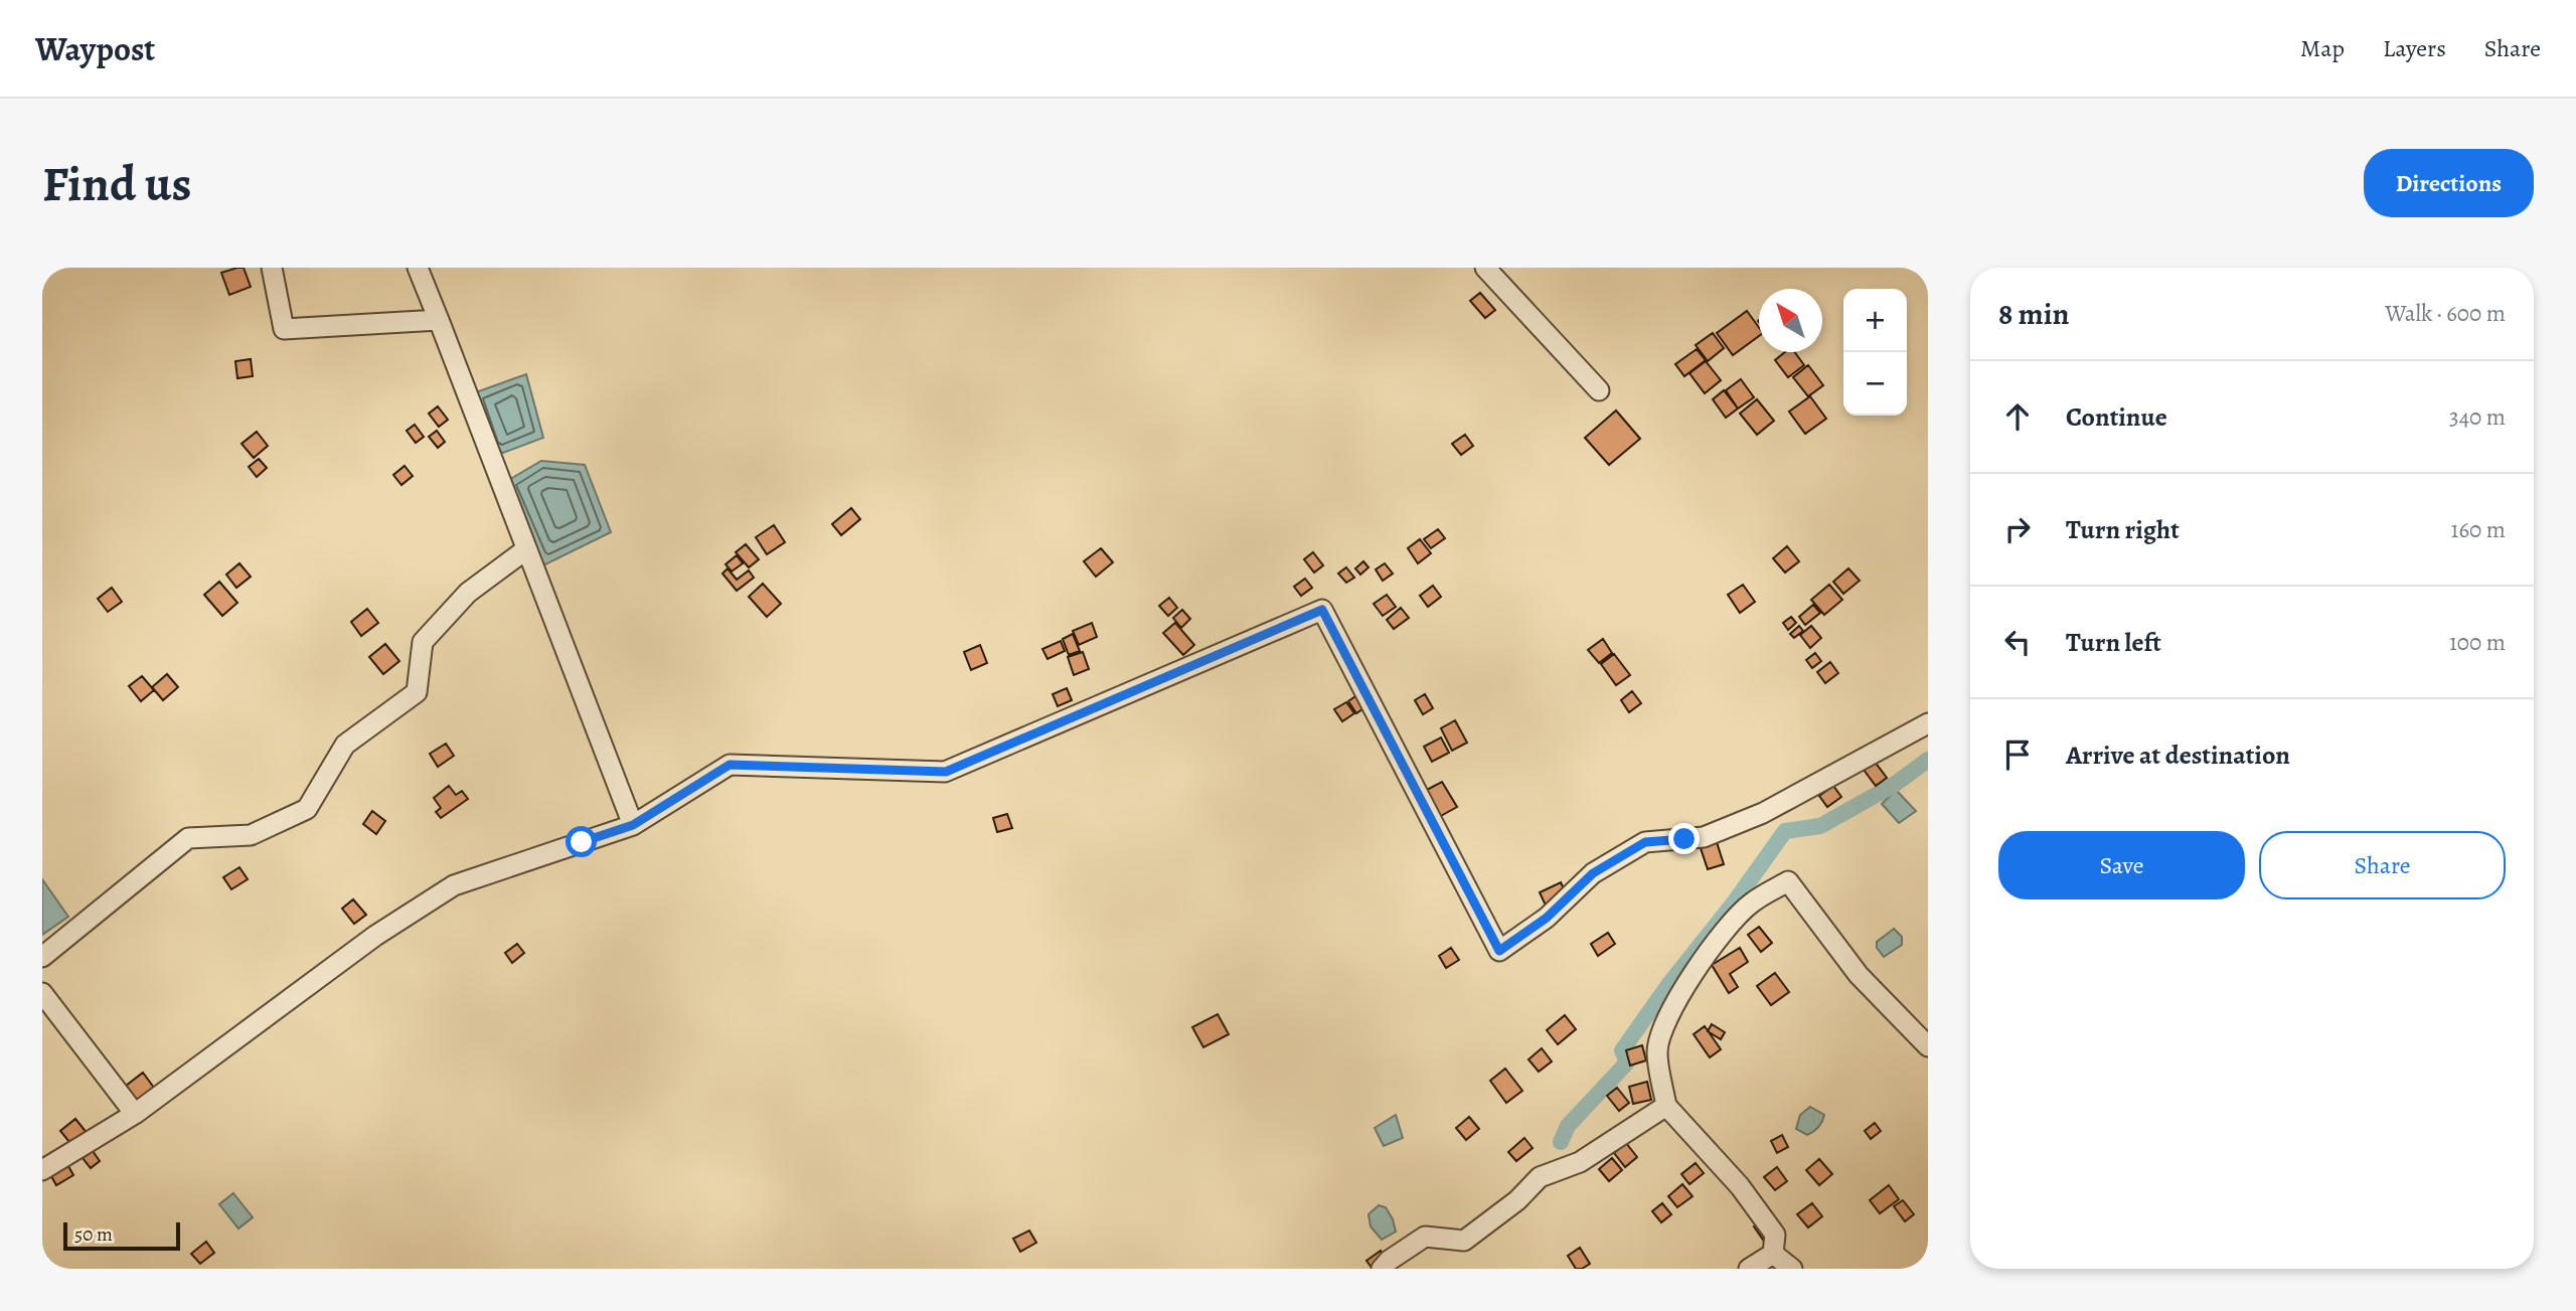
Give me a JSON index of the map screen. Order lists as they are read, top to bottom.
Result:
{
  "scale_bar": "50 m",
  "north": "top left",
  "page": {
    "header": "Waypost",
    "nav": ["Map", "Layers", "Share"],
    "buttons": [
      "Directions",
      ["Save", "Share"]
    ],
    "title": "Find us",
    "heading": ["8 min", "Walk · 600 m"],
    "map_buttons": ["+", "−"],
    "list": [
      ["Continue", "340 m"],
      ["Turn right", "160 m"],
      ["Turn left", "100 m"],
      "Arrive at destination"
    ],
    "scale": "50 m"
  }
}
